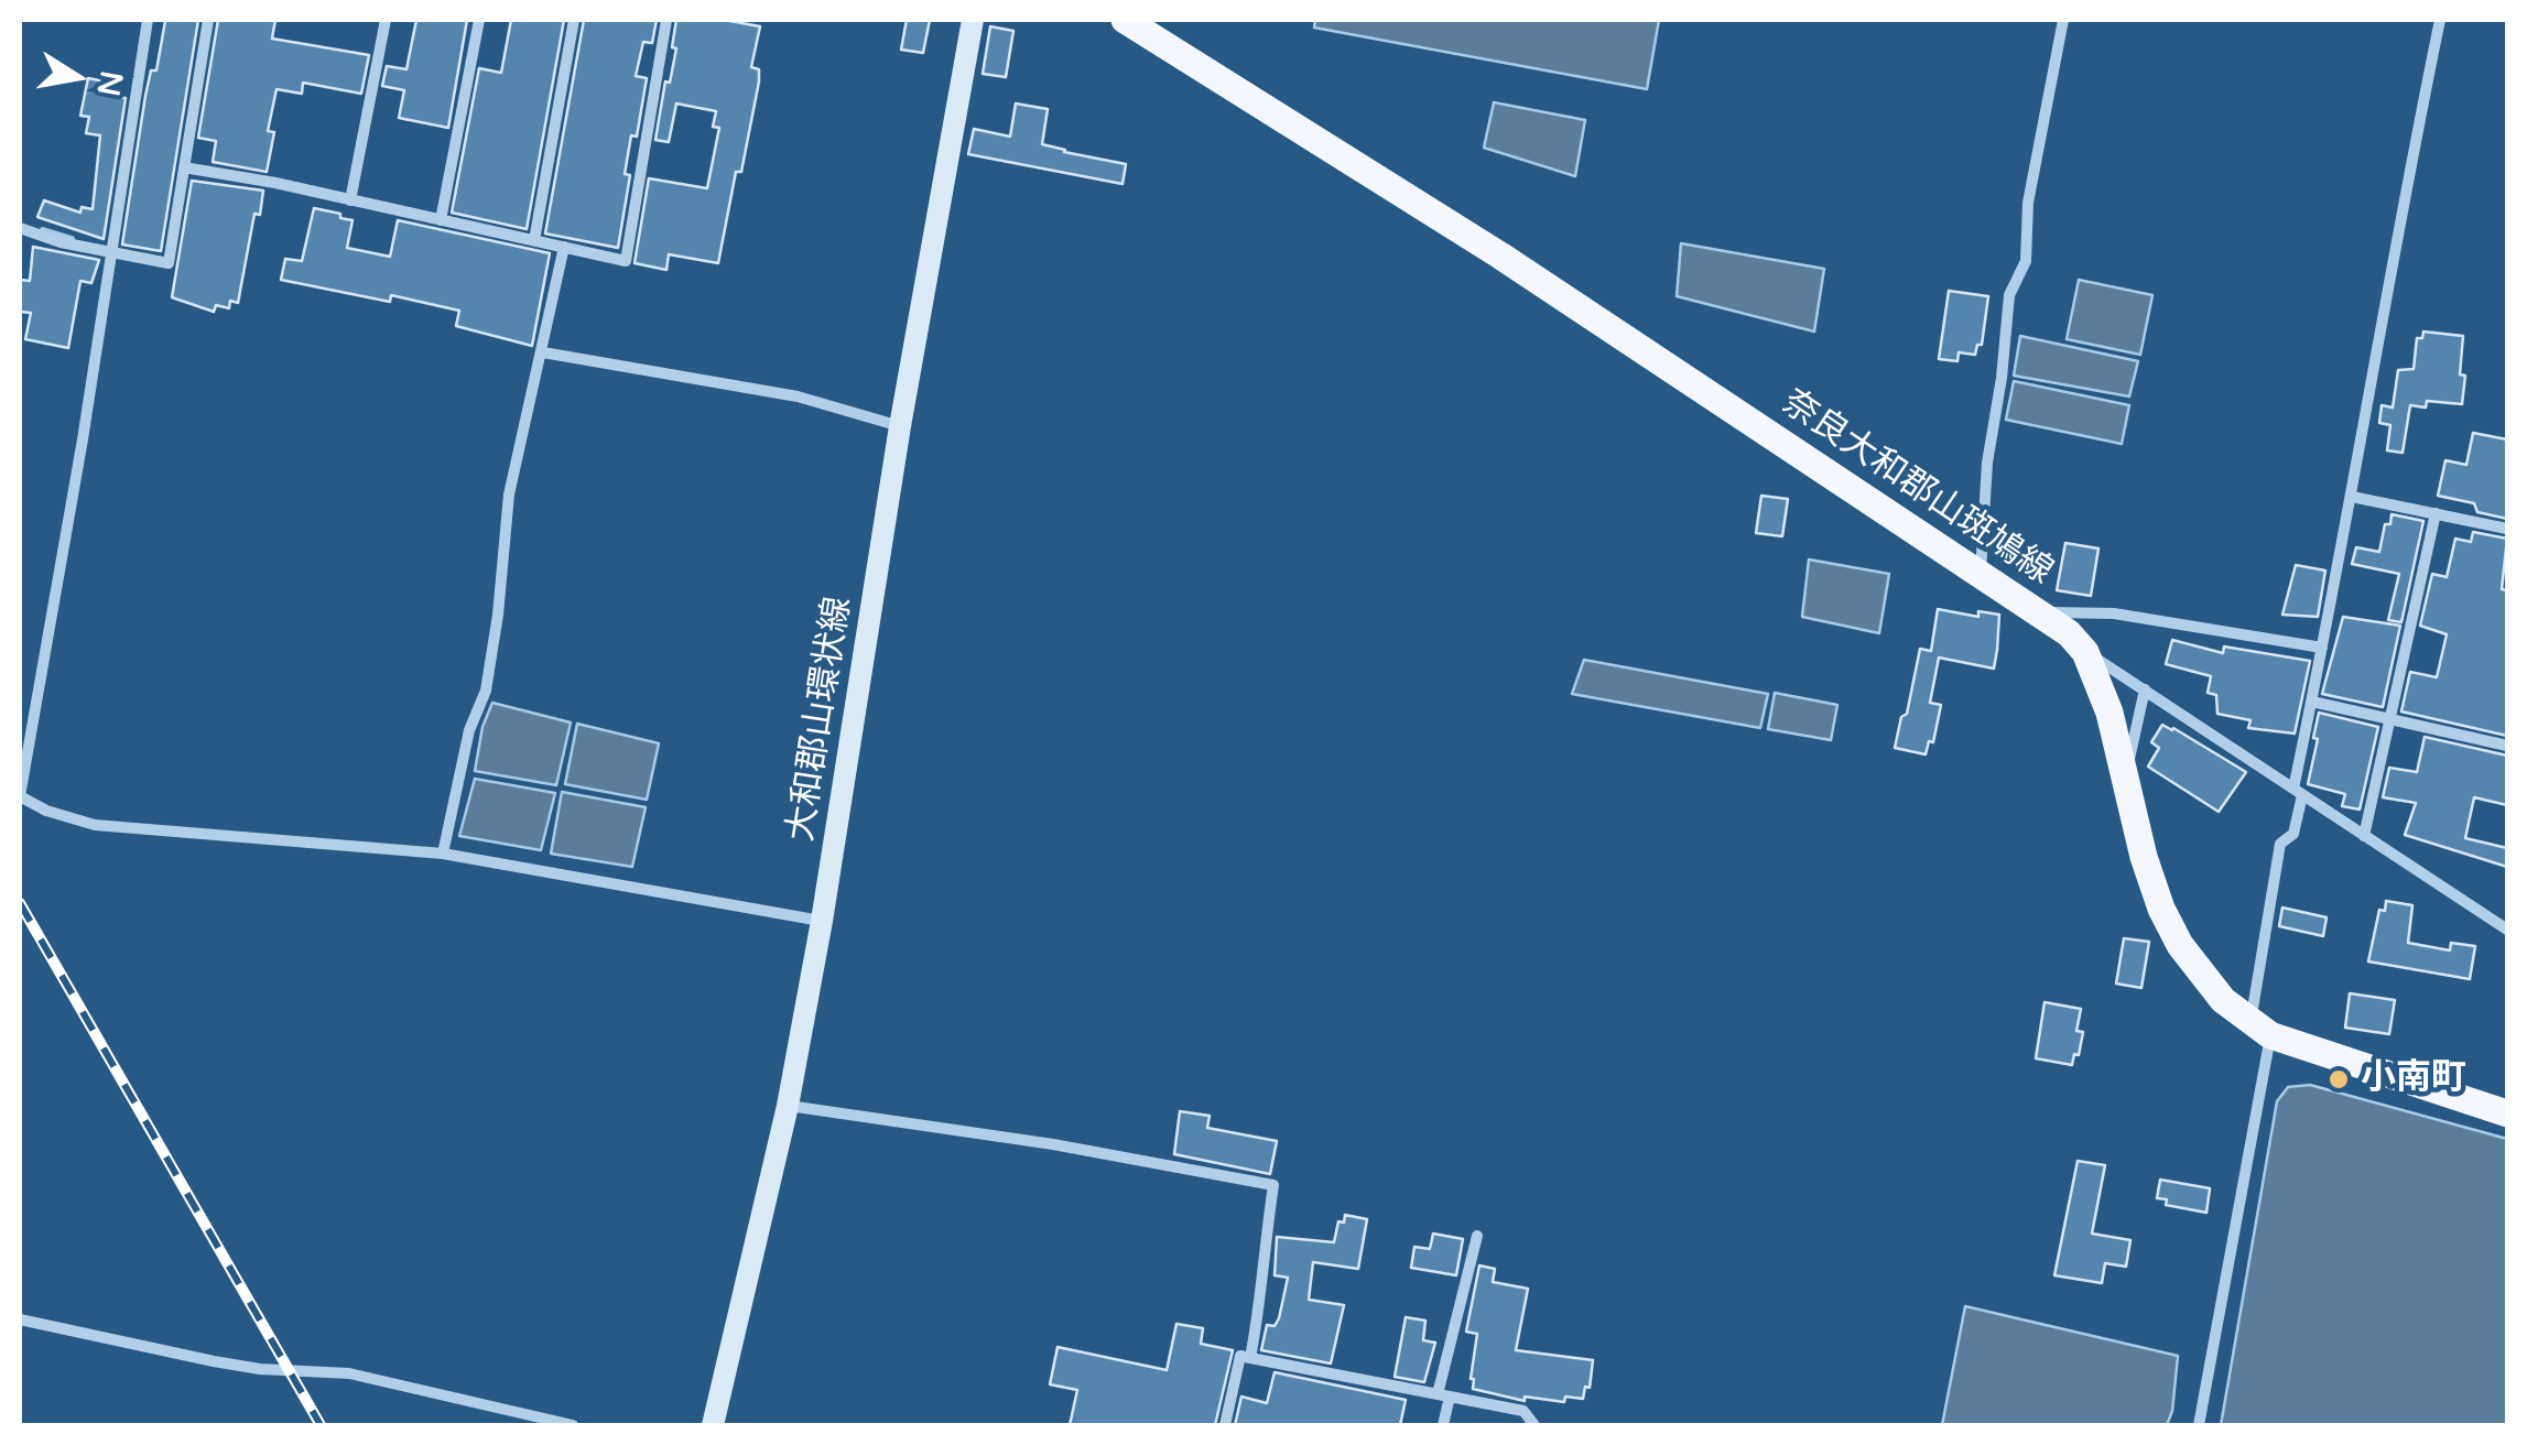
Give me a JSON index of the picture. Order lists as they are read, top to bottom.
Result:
{
  "streets": {
    "main road": ["奈良大和郡山斑鳩線", "大和郡山環状線"]
  },
  "places": ["小南町"],
  "north": "right"
}
